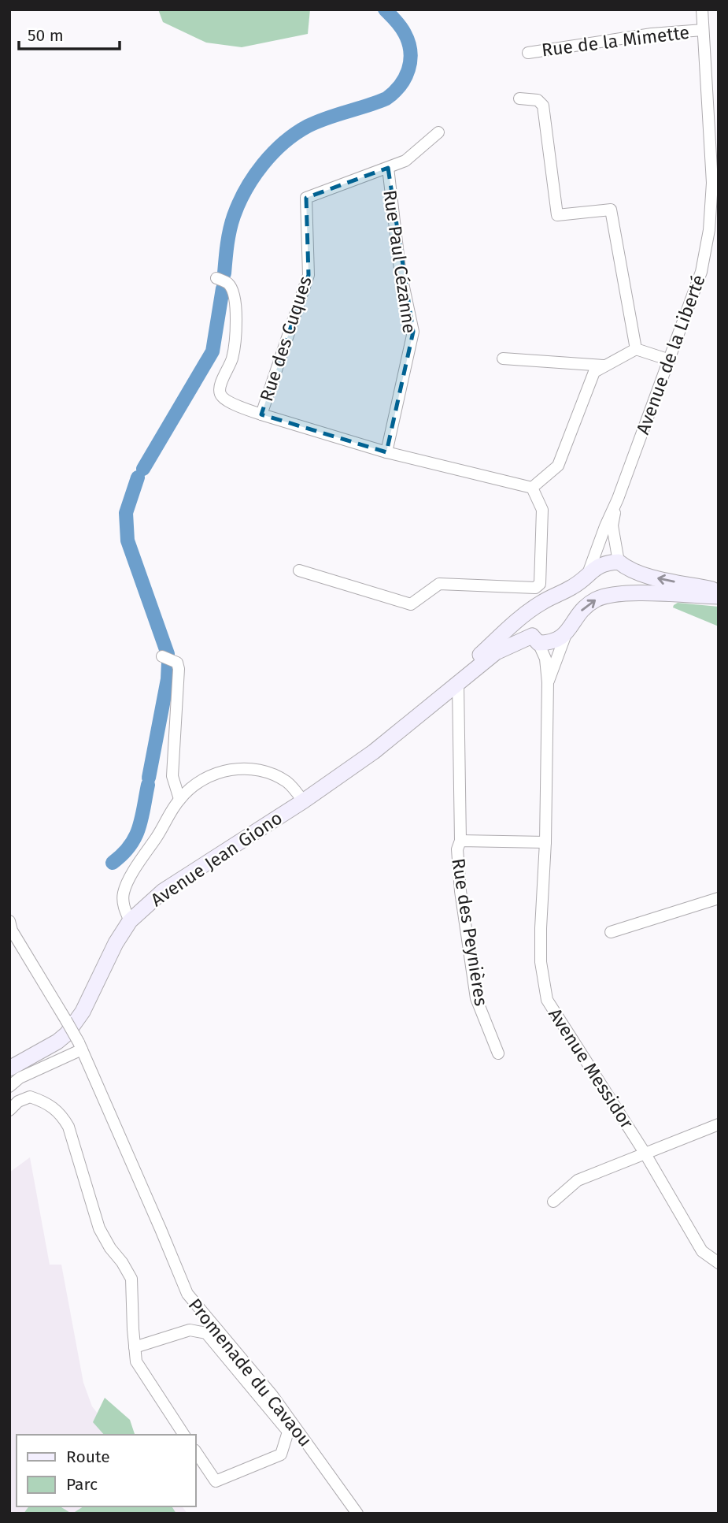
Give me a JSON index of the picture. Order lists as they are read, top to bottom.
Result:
{
  "streets": {
    "street": [
      "Rue de la Mimette",
      "Rue Paul Cézanne",
      "Rue des Cuques",
      "Avenue de la Liberté",
      "Avenue Jean Giono",
      "Rue des Peynières",
      "Avenue Messidor",
      "Promenade du Cavaou"
    ]
  },
  "crossings": [
    ["Rue de la Mimette", "Avenue de la Liberté"],
    ["Rue Paul Cézanne", "Rue des Cuques"],
    ["Avenue de la Liberté", "Avenue Jean Giono"],
    ["Avenue Jean Giono", "Rue des Peynières"],
    ["Avenue Jean Giono", "Avenue Messidor"],
    ["Avenue Jean Giono", "Promenade du Cavaou"],
    ["Rue des Peynières", "Avenue Messidor"]
  ],
  "legend": ["Route", "Parc"],
  "scale_bar": "50 m"
}
